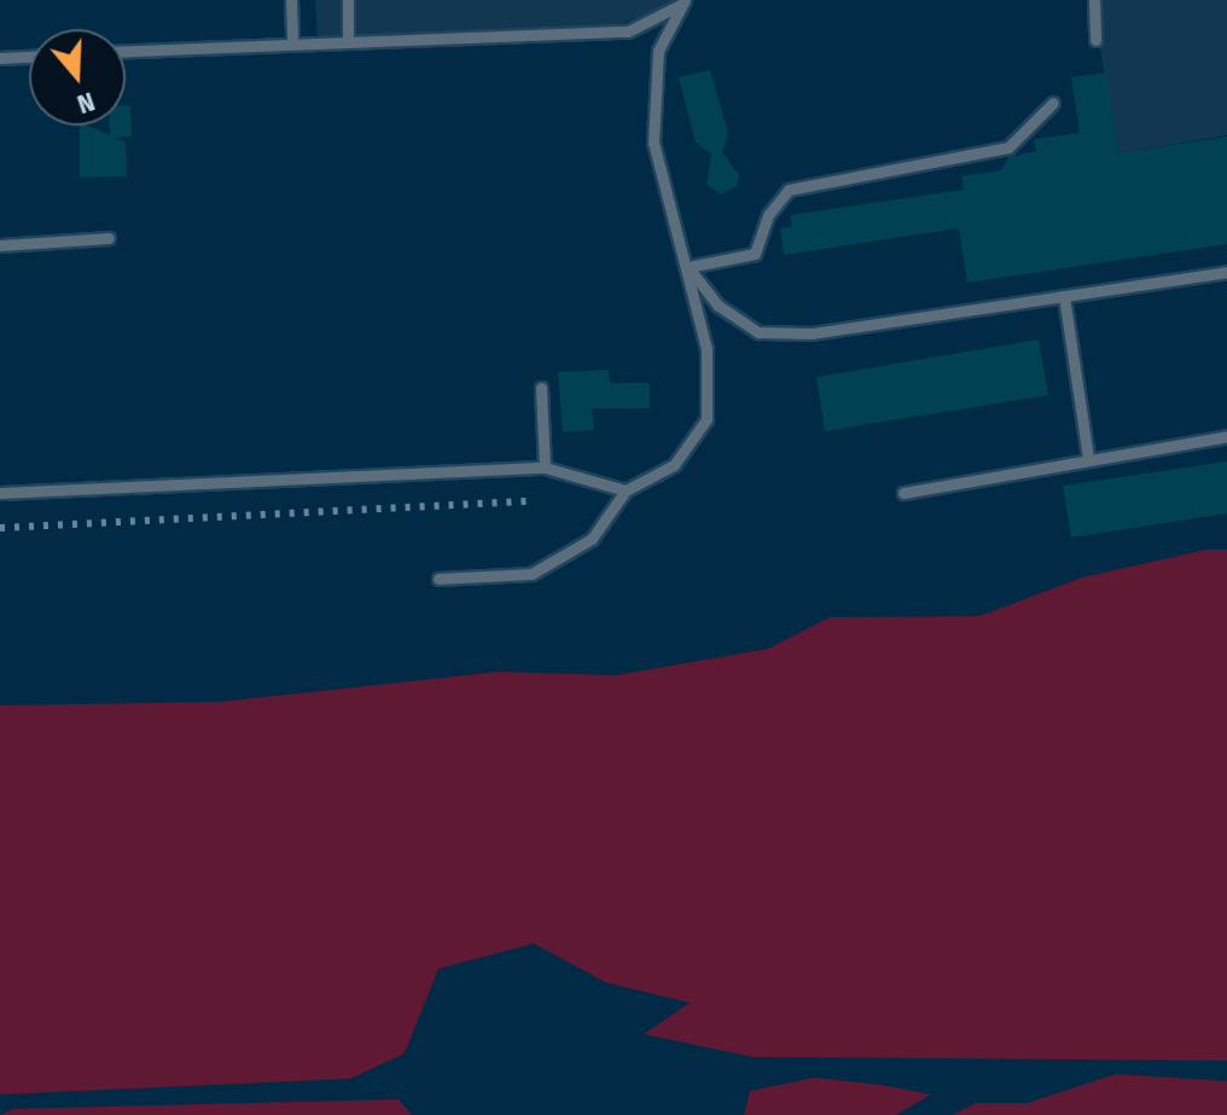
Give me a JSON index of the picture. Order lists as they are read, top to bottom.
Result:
{
  "north": "bottom"
}
